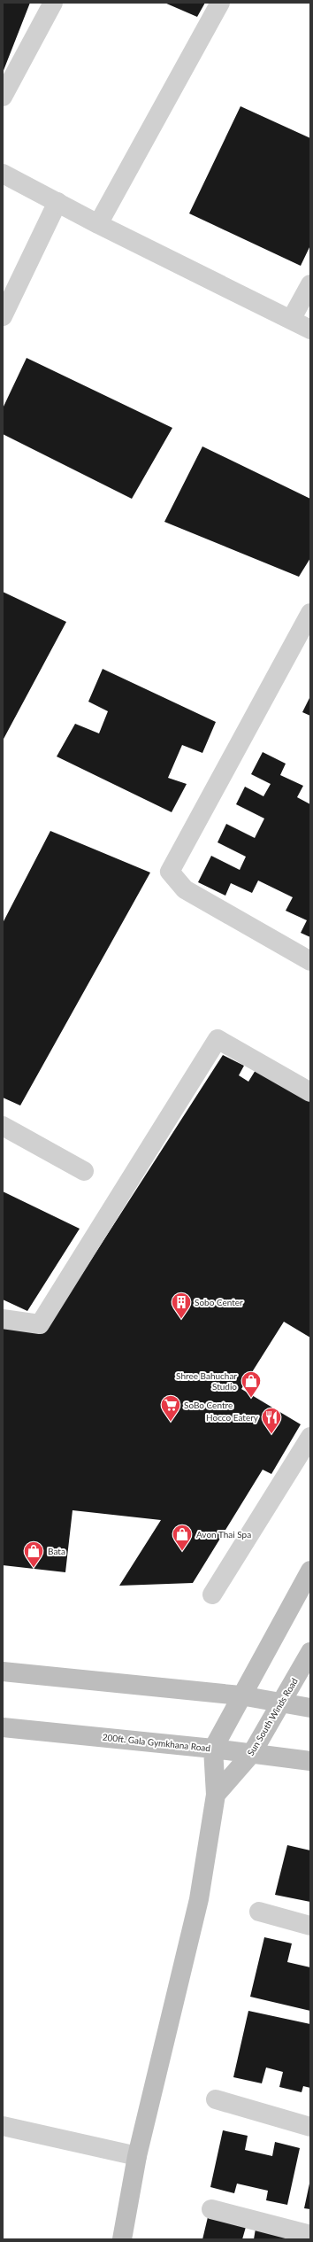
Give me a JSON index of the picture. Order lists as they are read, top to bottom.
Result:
{
  "streets": {
    "street": ["Sun South Winds Road", "200ft. Gala Gymkhana Road"]
  },
  "crossings": [
    ["Sun South Winds Road", "200ft. Gala Gymkhana Road"]
  ],
  "places": {
    "building": ["Sobo Center"],
    "shop": ["Shree Bahuchar Studio", "Avon Thai Spa", "Bata"],
    "supermarket": ["SoBo Centre"],
    "restaurant": ["Hocco Eatery"]
  }
}
